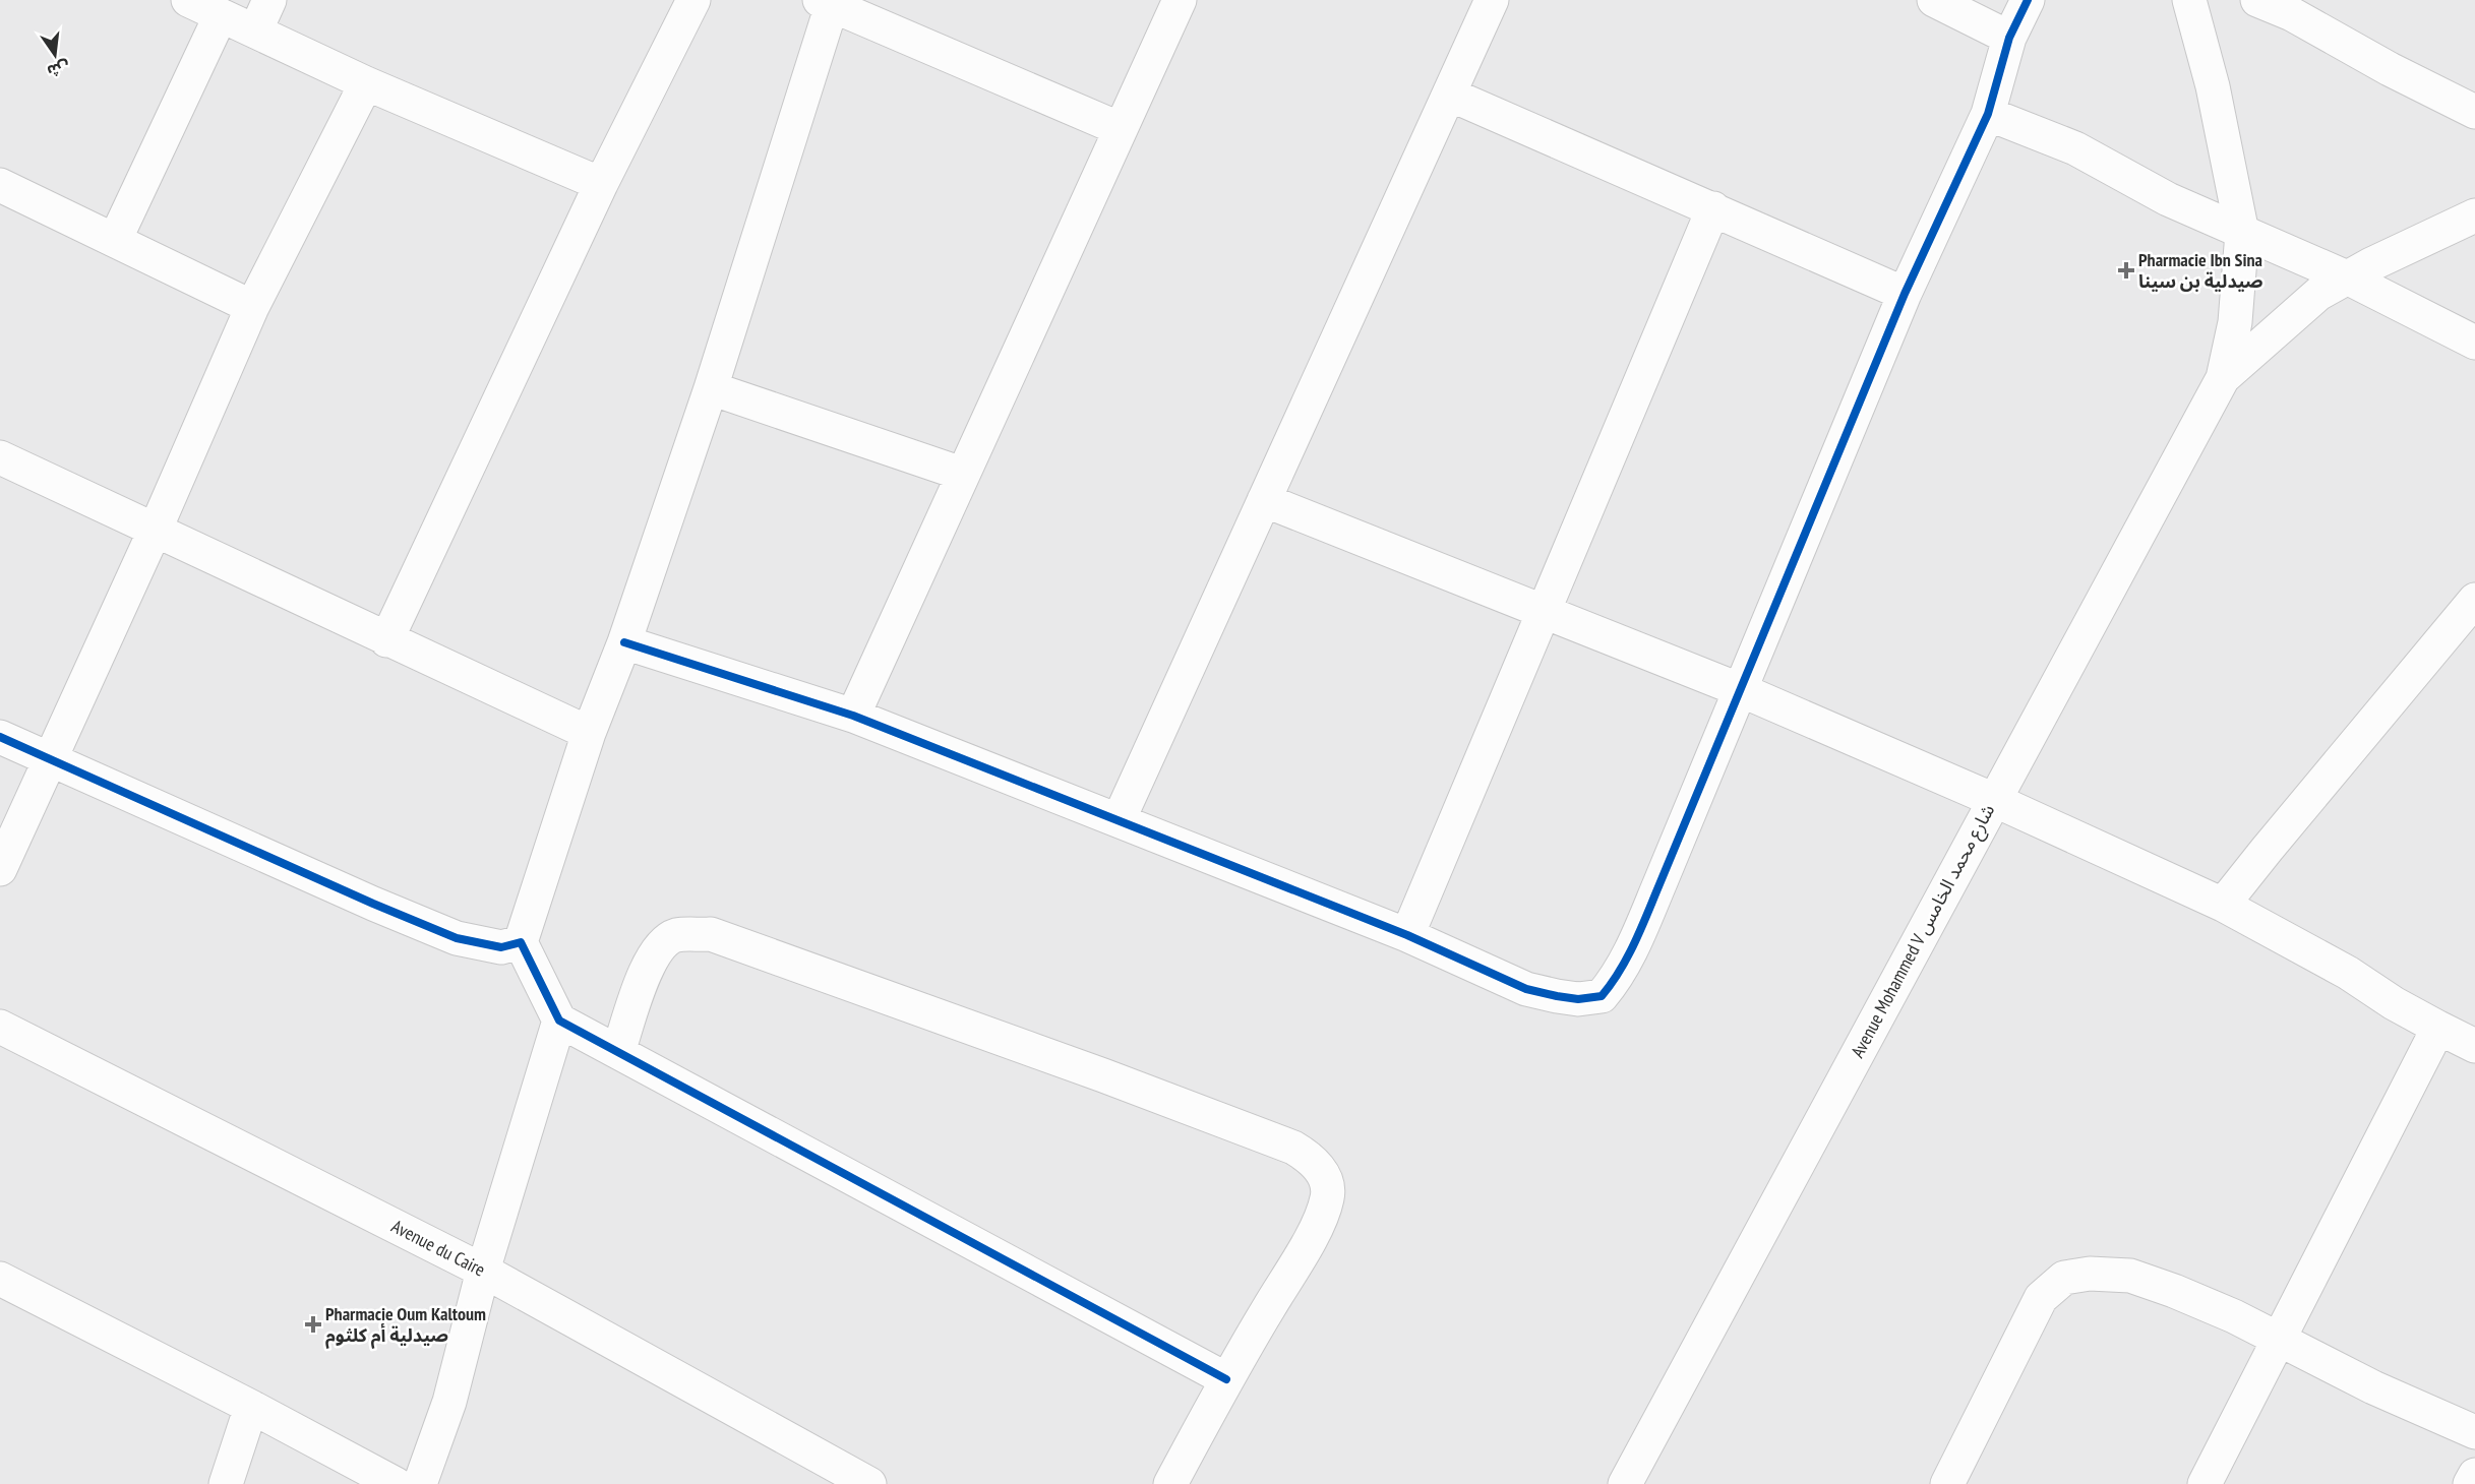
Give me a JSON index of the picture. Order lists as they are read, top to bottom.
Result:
{
  "streets": {
    "street": ["Avenue Mohammed V شارع محمد الخامس", "Avenue du Caire"]
  },
  "places": {
    "health": ["Pharmacie Ibn Sina صيدلية بن سينا", "Pharmacie Oum Kaltoum صيدلية أم كلثوم"]
  },
  "north": "bottom"
}
